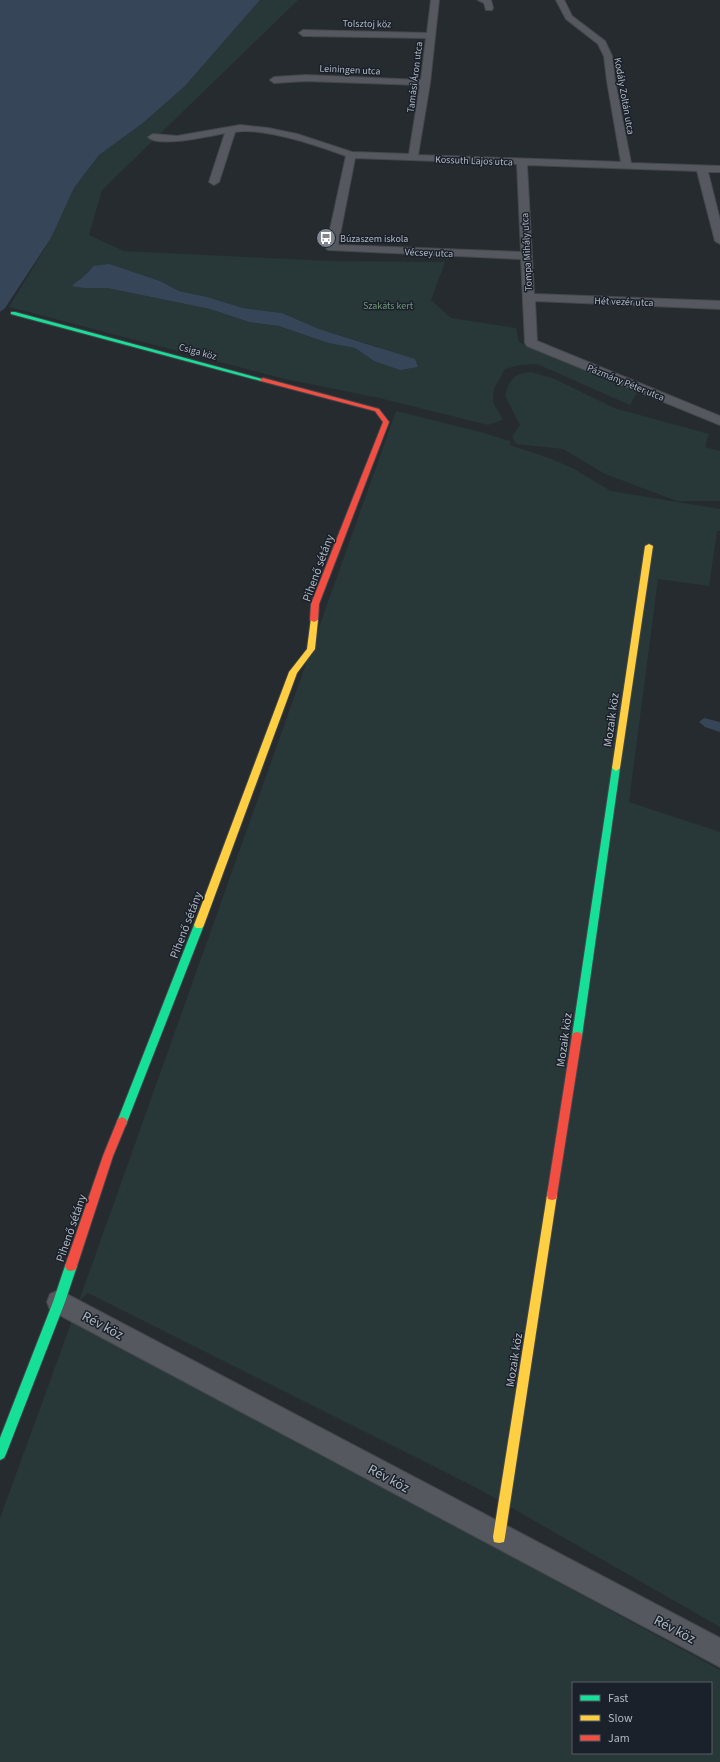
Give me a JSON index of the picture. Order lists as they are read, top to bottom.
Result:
{
  "streets": {
    "street": [
      "Tolsztoj köz",
      "Leiningen utca",
      "Tamási Áron utca",
      "Kodály Zoltán utca",
      "Kossuth Lajos utca",
      "Vécsey utca",
      "Tompa Mihály utca",
      "Hét vezér utca",
      "Csiga köz",
      "Pázmány Péter utca",
      "Pihenő sétány",
      "Mozaik köz",
      "Rév köz"
    ]
  },
  "crossings": [
    ["Tolsztoj köz", "Tamási Áron utca"],
    ["Leiningen utca", "Tamási Áron utca"],
    ["Tamási Áron utca", "Kossuth Lajos utca"],
    ["Kodály Zoltán utca", "Kossuth Lajos utca"],
    ["Kossuth Lajos utca", "Vécsey utca"],
    ["Kossuth Lajos utca", "Tompa Mihály utca"],
    ["Vécsey utca", "Tompa Mihály utca"],
    ["Tompa Mihály utca", "Hét vezér utca"],
    ["Tompa Mihály utca", "Pázmány Péter utca"],
    ["Csiga köz", "Pihenő sétány"],
    ["Pihenő sétány", "Rév köz"],
    ["Mozaik köz", "Rév köz"]
  ],
  "parks": ["Szakáts kert"],
  "places": {
    "bus stop": ["Búzaszem iskola"]
  },
  "legend": ["Fast", "Slow", "Jam"]
}
